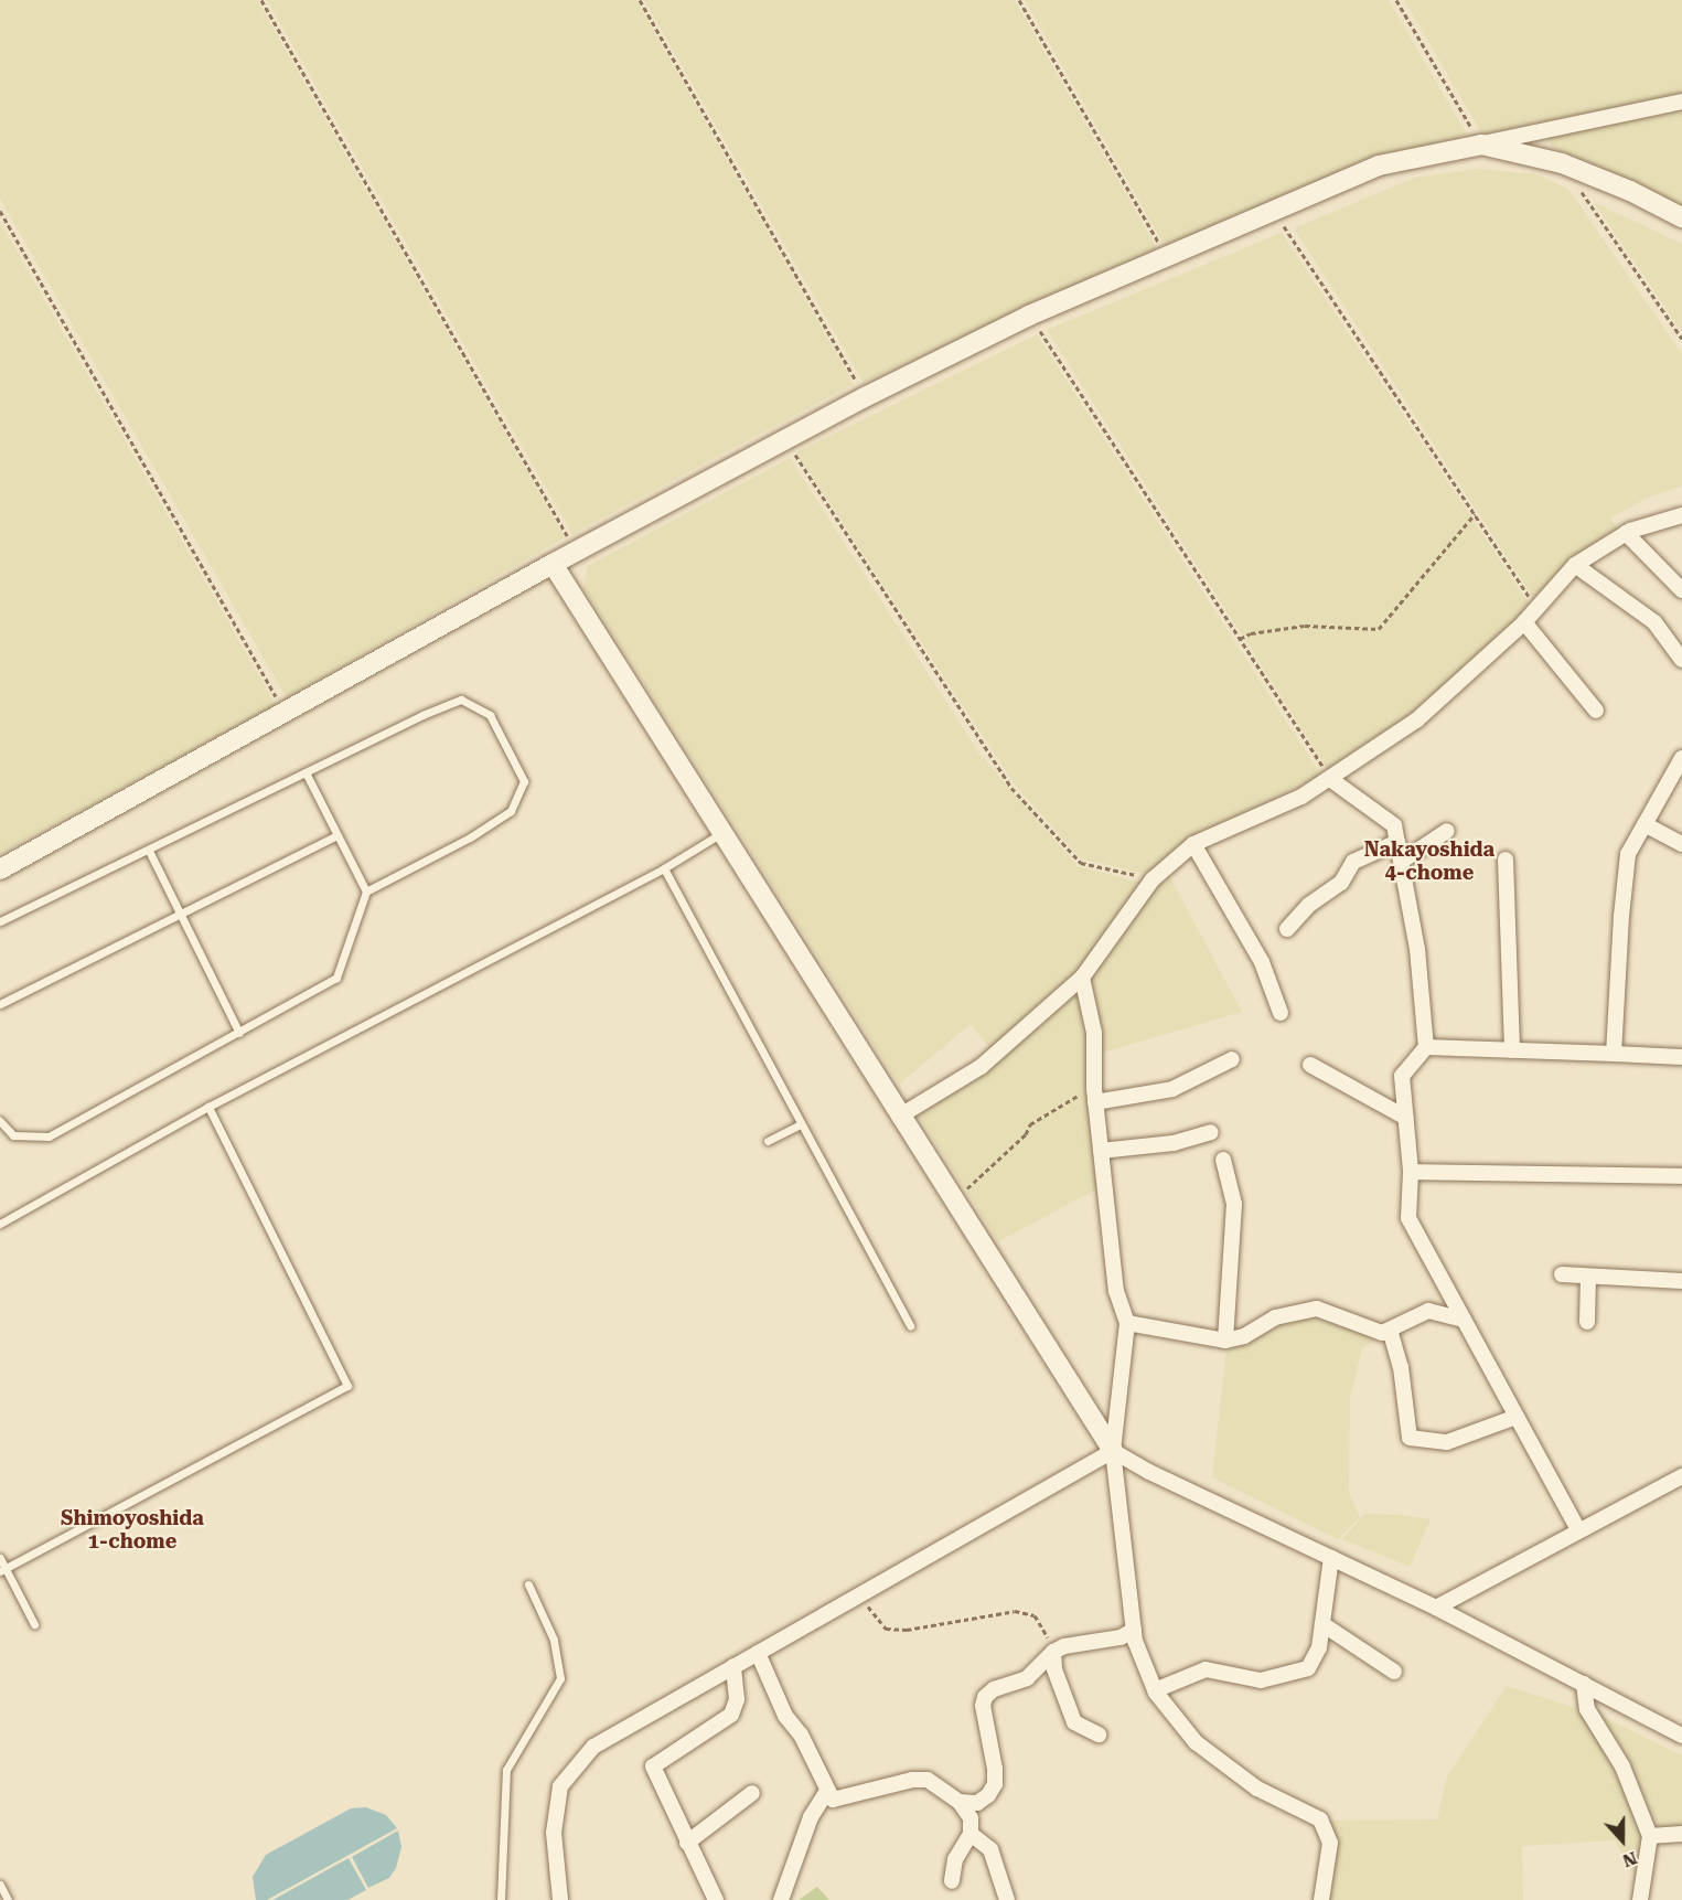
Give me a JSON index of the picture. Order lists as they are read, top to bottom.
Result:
{
  "districts": ["Nakayoshida 4-chome", "Shimoyoshida 1-chome"],
  "north": "bottom"
}
